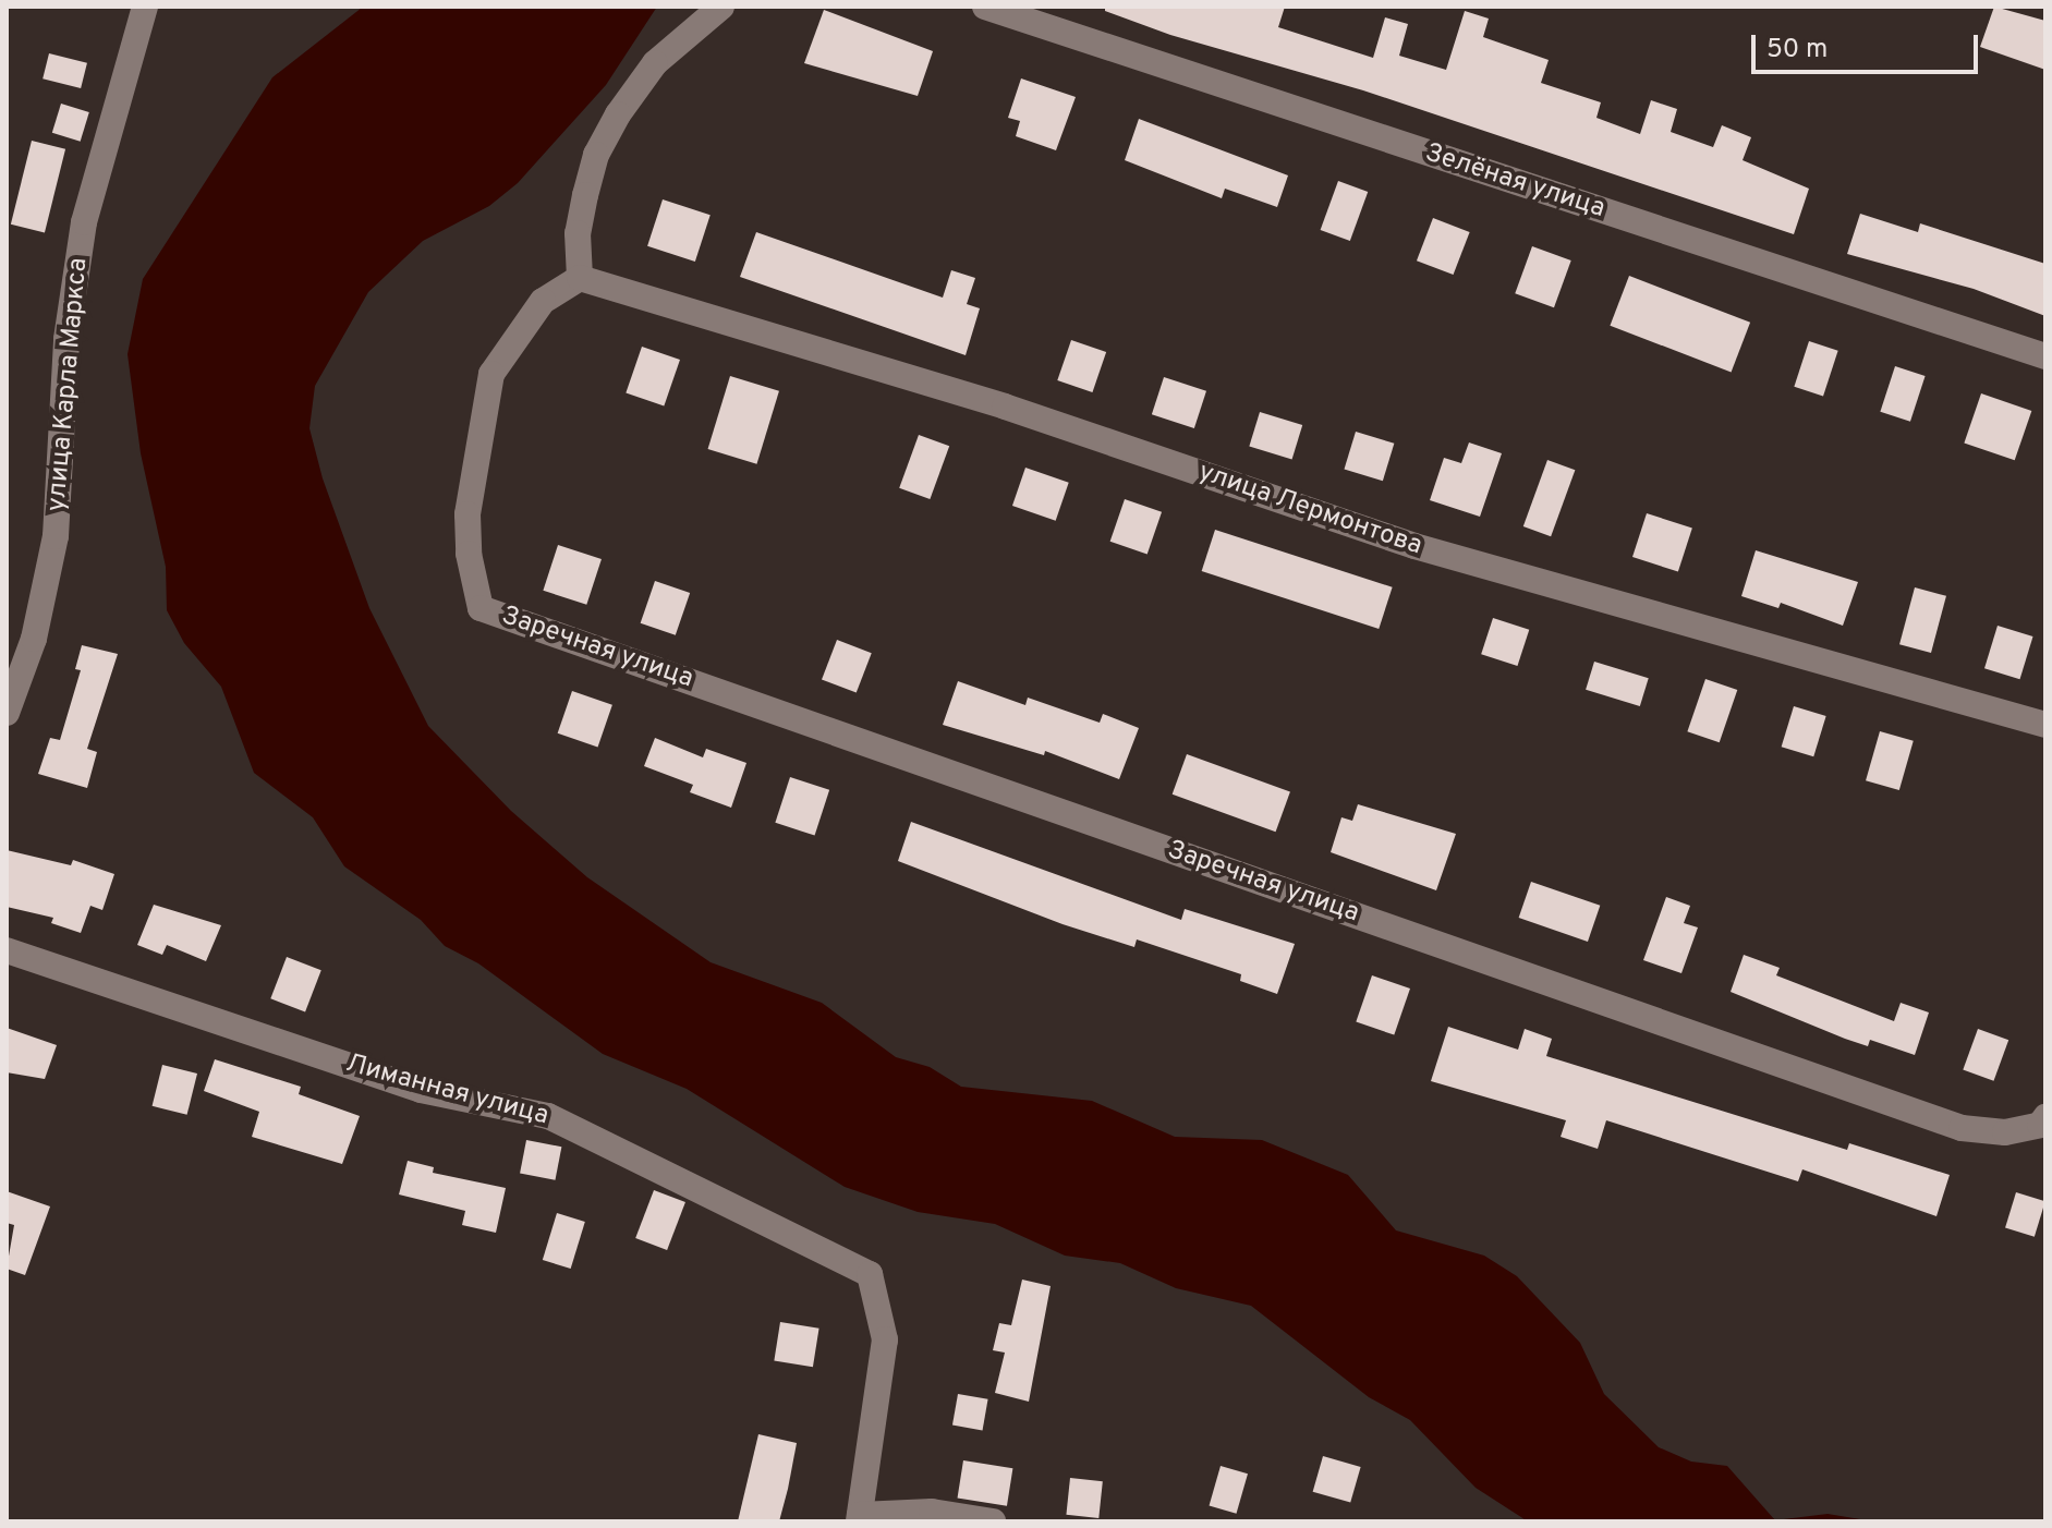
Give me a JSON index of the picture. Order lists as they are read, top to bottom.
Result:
{
  "streets": {
    "street": [
      "Зелёная улица",
      "улица Карла Маркса",
      "улица Лермонтова",
      "Заречная улица",
      "Лиманная улица"
    ]
  },
  "crossings": [
    ["улица Лермонтова", "Заречная улица"]
  ],
  "scale_bar": "50 m"
}
